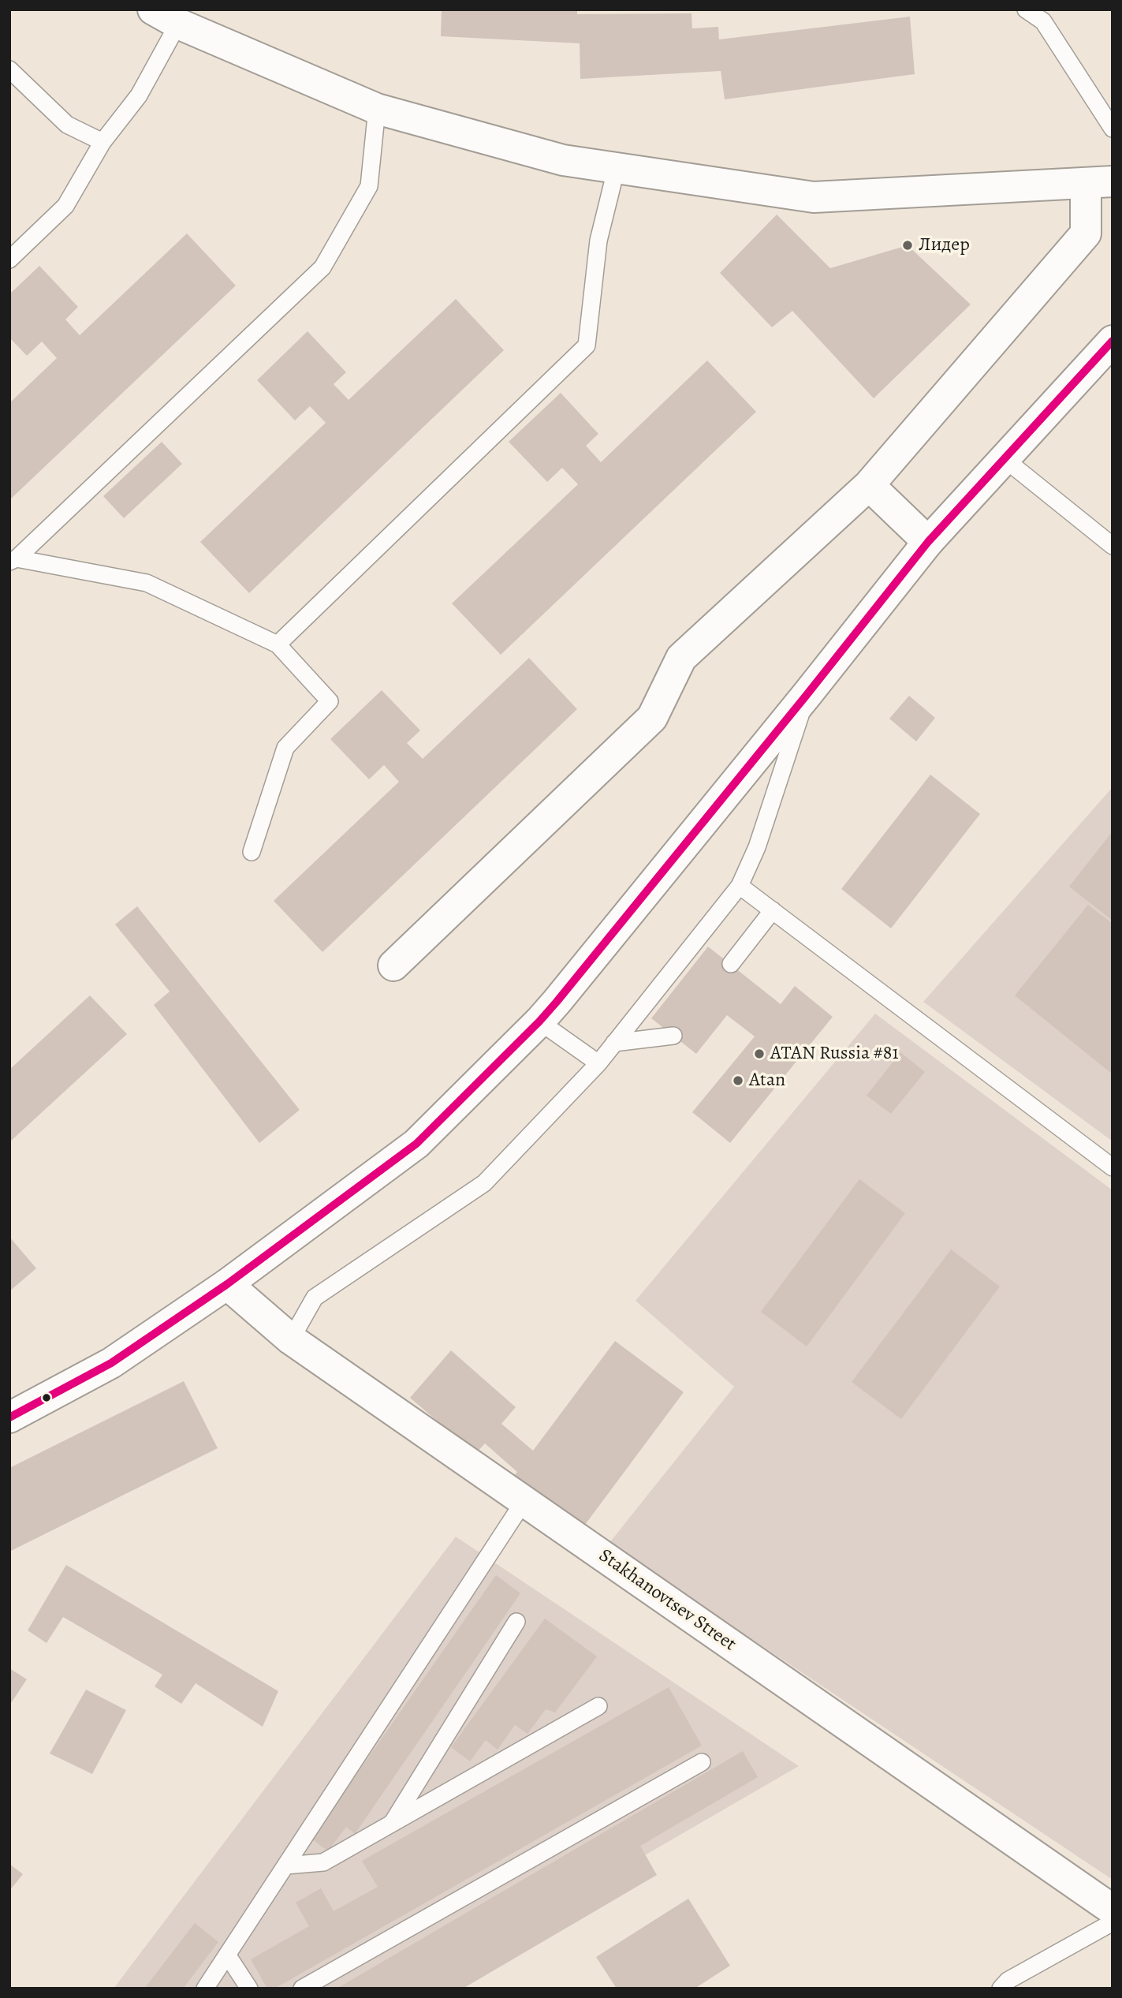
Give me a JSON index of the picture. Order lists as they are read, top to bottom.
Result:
{
  "streets": {
    "main road": ["Stakhanovtsev Street"]
  },
  "places": ["Лидер", "ATAN Russia #81", "Atan"]
}
